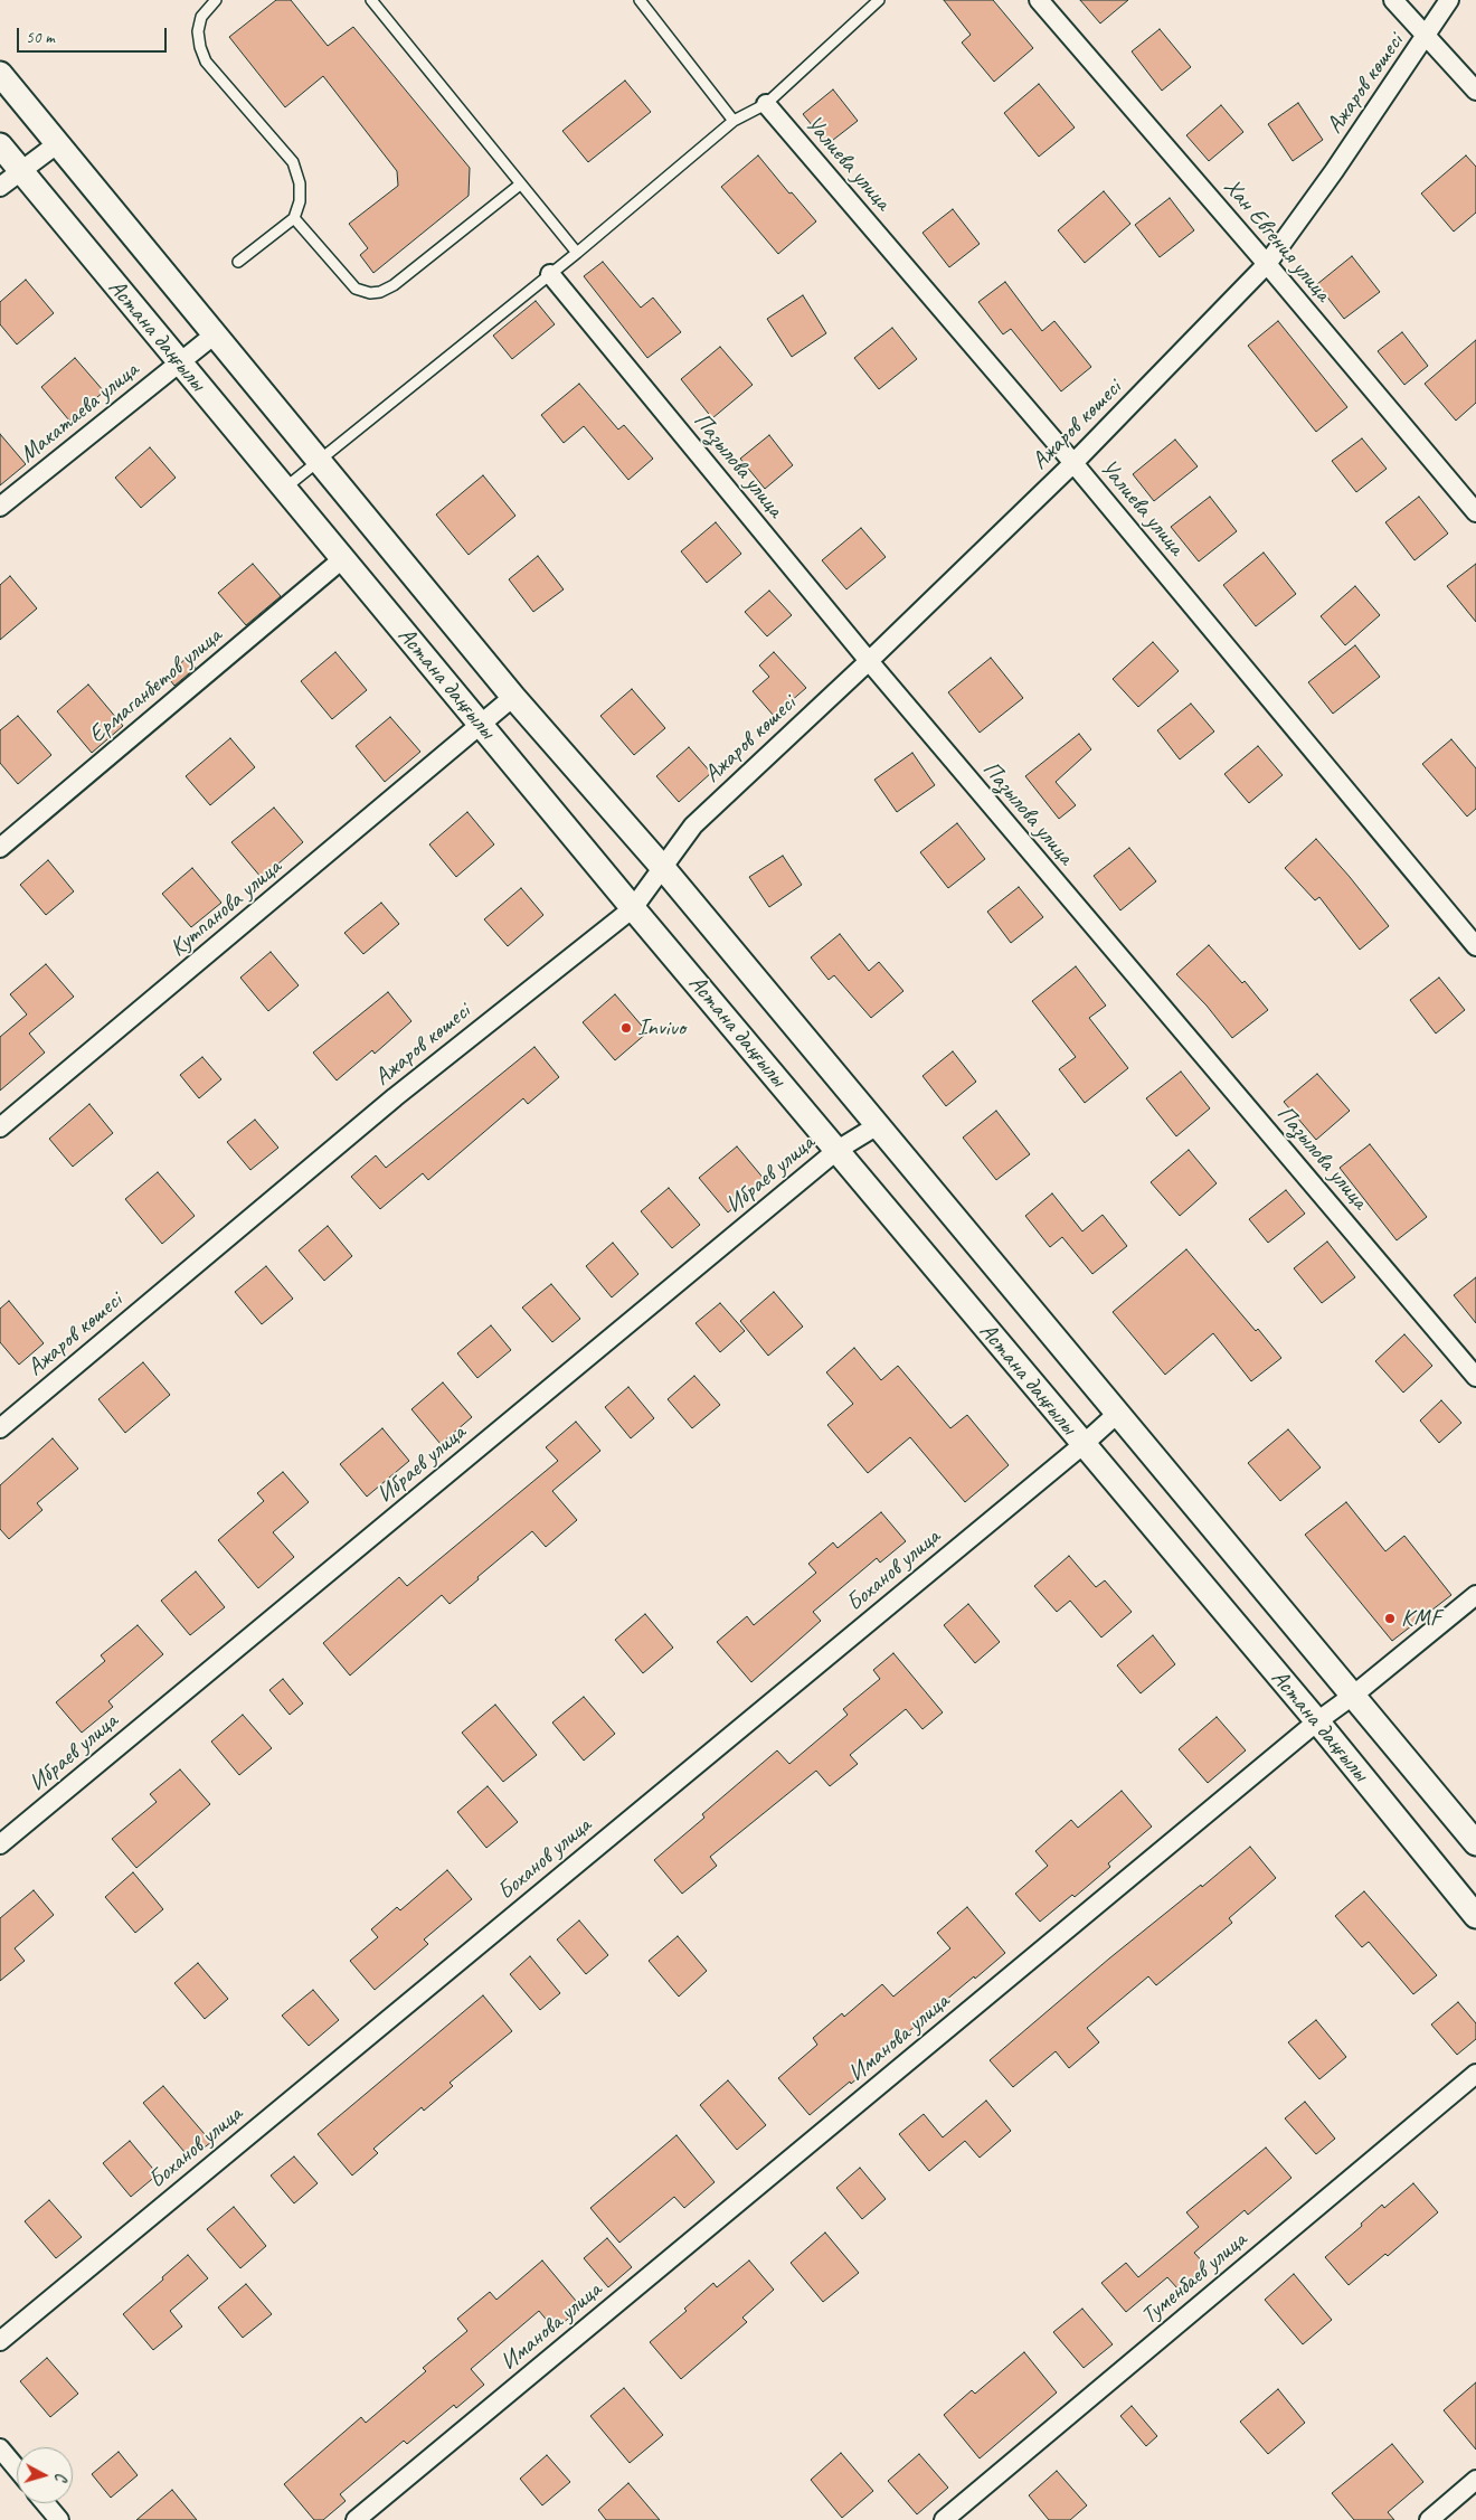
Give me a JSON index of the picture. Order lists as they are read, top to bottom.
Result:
{
  "streets": {
    "street": [
      "Ажаров көшесі",
      "Уалиева улица",
      "Хан Евгения улица",
      "Астана даңғылы",
      "Макатаева улица",
      "Пазылова улица",
      "Ермаганбетов улица",
      "Кутпанова улица",
      "Ибраев улица",
      "Боханов улица",
      "Иманова улица",
      "Туменбаев улица"
    ]
  },
  "crossings": [
    ["Ажаров көшесі", "Уалиева улица"],
    ["Ажаров көшесі", "Хан Евгения улица"],
    ["Ажаров көшесі", "Астана даңғылы"],
    ["Ажаров көшесі", "Пазылова улица"],
    ["Астана даңғылы", "Макатаева улица"],
    ["Астана даңғылы", "Ермаганбетов улица"],
    ["Астана даңғылы", "Кутпанова улица"],
    ["Астана даңғылы", "Ибраев улица"],
    ["Астана даңғылы", "Боханов улица"],
    ["Астана даңғылы", "Иманова улица"]
  ],
  "places": ["Invivo", "KMF"],
  "scale_bar": "50 m",
  "north": "right"
}
